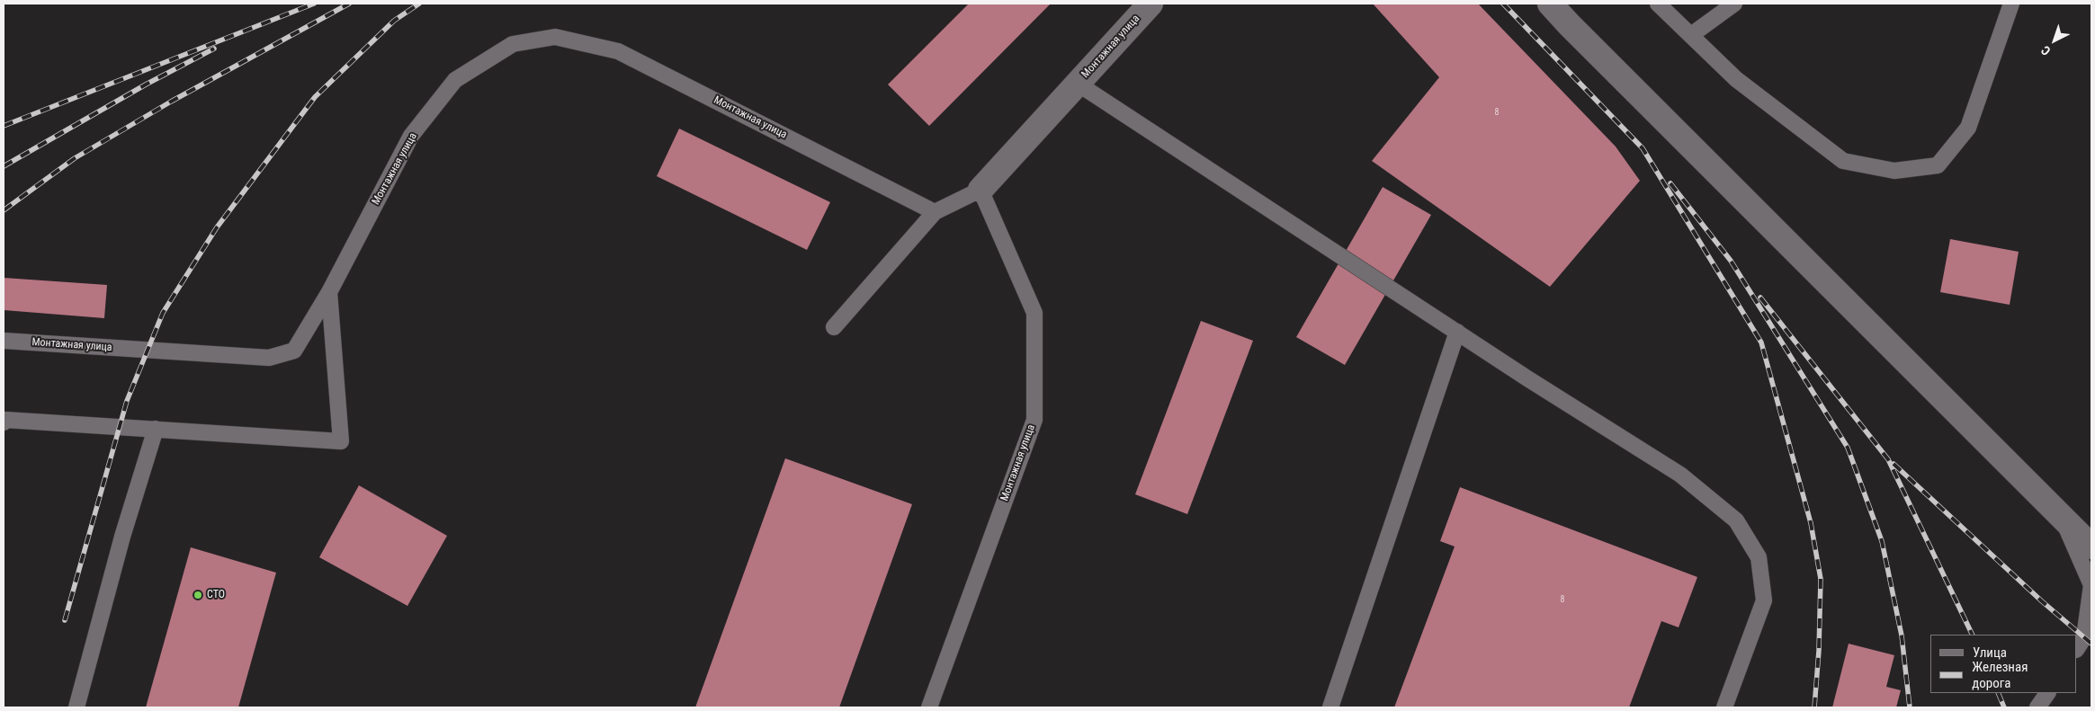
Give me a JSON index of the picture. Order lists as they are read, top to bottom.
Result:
{
  "streets": {
    "street": ["Монтажная улица"]
  },
  "places": ["СТО"],
  "house_numbers": ["8", "8"],
  "legend": ["Улица", "Железная дорога"],
  "north": "bottom left"
}
